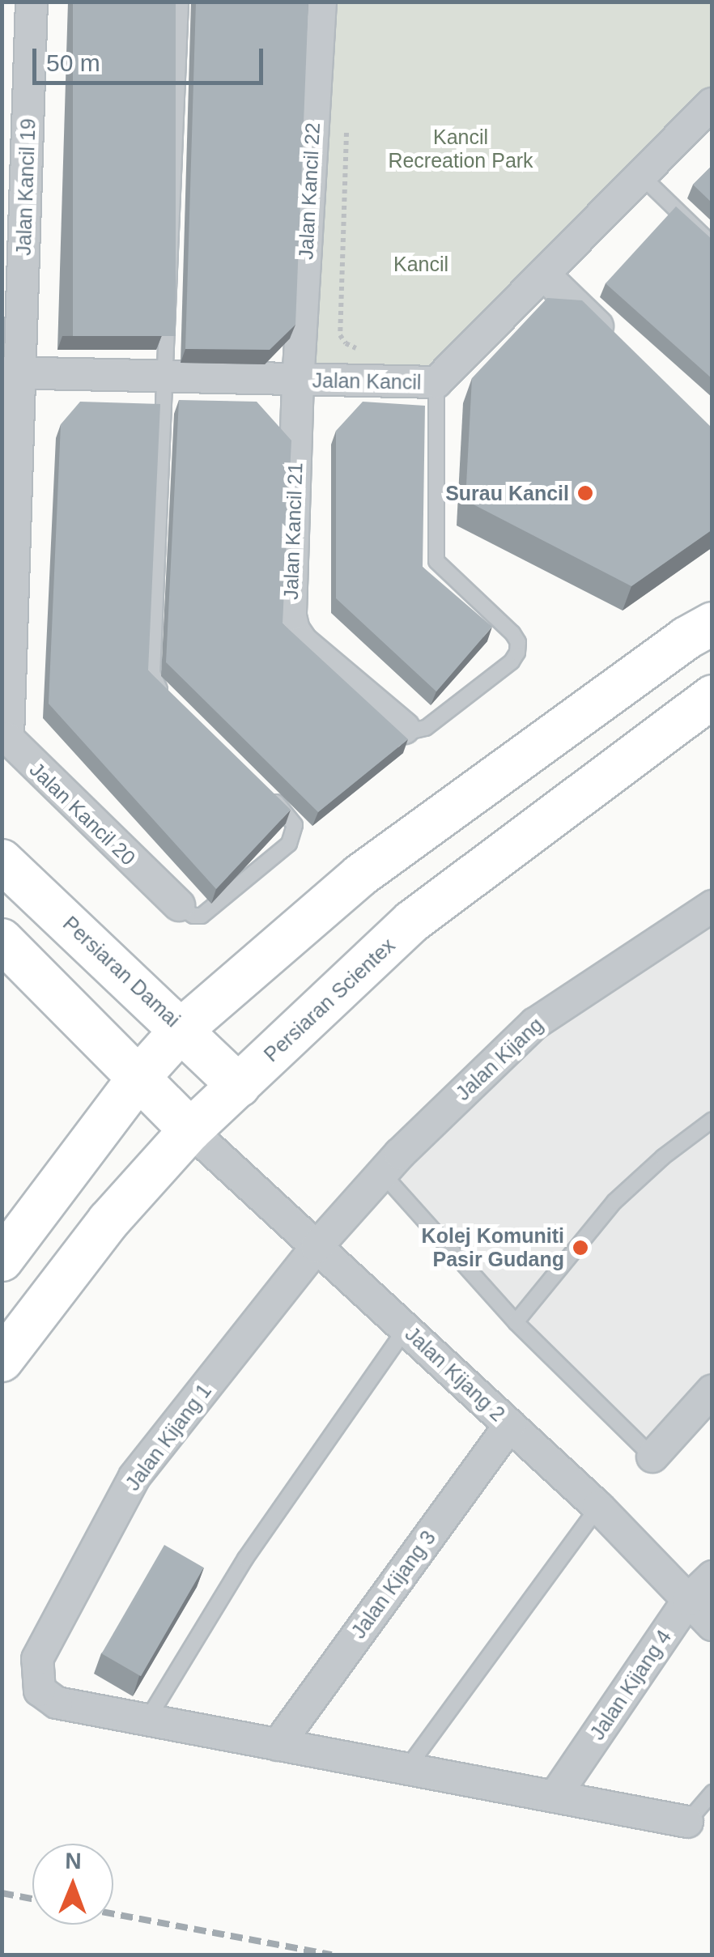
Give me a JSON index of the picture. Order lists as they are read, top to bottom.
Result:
{
  "streets": {
    "main road": ["Persiaran Damai", "Persiaran Scientex"],
    "street": [
      "Jalan Kancil 19",
      "Jalan Kancil 22",
      "Jalan Kancil",
      "Jalan Kancil 21",
      "Jalan Kancil 20",
      "Jalan Kijang",
      "Jalan Kijang 2",
      "Jalan Kijang 1",
      "Jalan Kijang 3",
      "Jalan Kijang 4"
    ]
  },
  "crossings": [
    ["Jalan Kancil 19", "Jalan Kancil"],
    ["Jalan Kancil 19", "Jalan Kancil 20"],
    ["Jalan Kancil 22", "Jalan Kancil"],
    ["Jalan Kancil 22", "Jalan Kancil 21"],
    ["Jalan Kancil", "Jalan Kancil 21"],
    ["Jalan Kancil", "Jalan Kancil 20"],
    ["Persiaran Damai", "Persiaran Scientex"],
    ["Persiaran Scientex", "Jalan Kijang 2"],
    ["Jalan Kijang", "Jalan Kijang 2"],
    ["Jalan Kijang", "Jalan Kijang 1"],
    ["Jalan Kijang 2", "Jalan Kijang 1"],
    ["Jalan Kijang 2", "Jalan Kijang 3"],
    ["Jalan Kijang 2", "Jalan Kijang 4"]
  ],
  "parks": ["Kancil Recreation Park", "Kancil"],
  "places": ["Surau Kancil", "Kolej Komuniti Pasir Gudang"],
  "scale_bar": "50 m",
  "north": "top"
}
